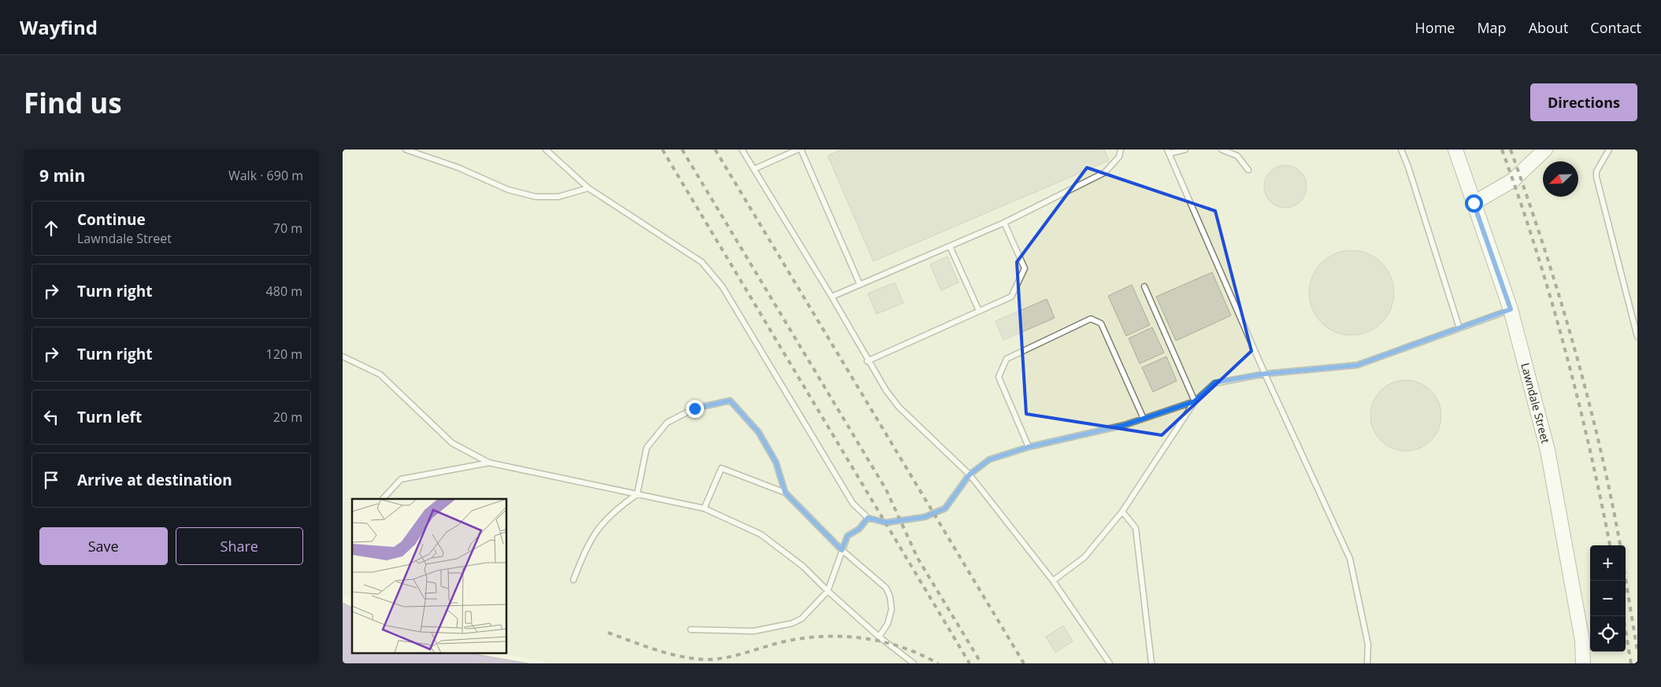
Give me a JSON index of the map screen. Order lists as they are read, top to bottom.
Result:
{
  "streets": {
    "main road": ["Lawndale Street"]
  },
  "north": "bottom left",
  "page": {
    "header": "Wayfind",
    "nav": [
      "Home",
      "Map",
      "About",
      "Contact"
    ],
    "buttons": [
      "Directions",
      ["Save", "Share"]
    ],
    "title": "Find us",
    "heading": ["9 min", "Walk · 690 m"],
    "list": [
      ["Continue", "Lawndale Street", "70 m"],
      ["Turn right", "480 m"],
      ["Turn right", "120 m"],
      ["Turn left", "20 m"],
      "Arrive at destination"
    ],
    "map_buttons": ["+", "−"]
  }
}
